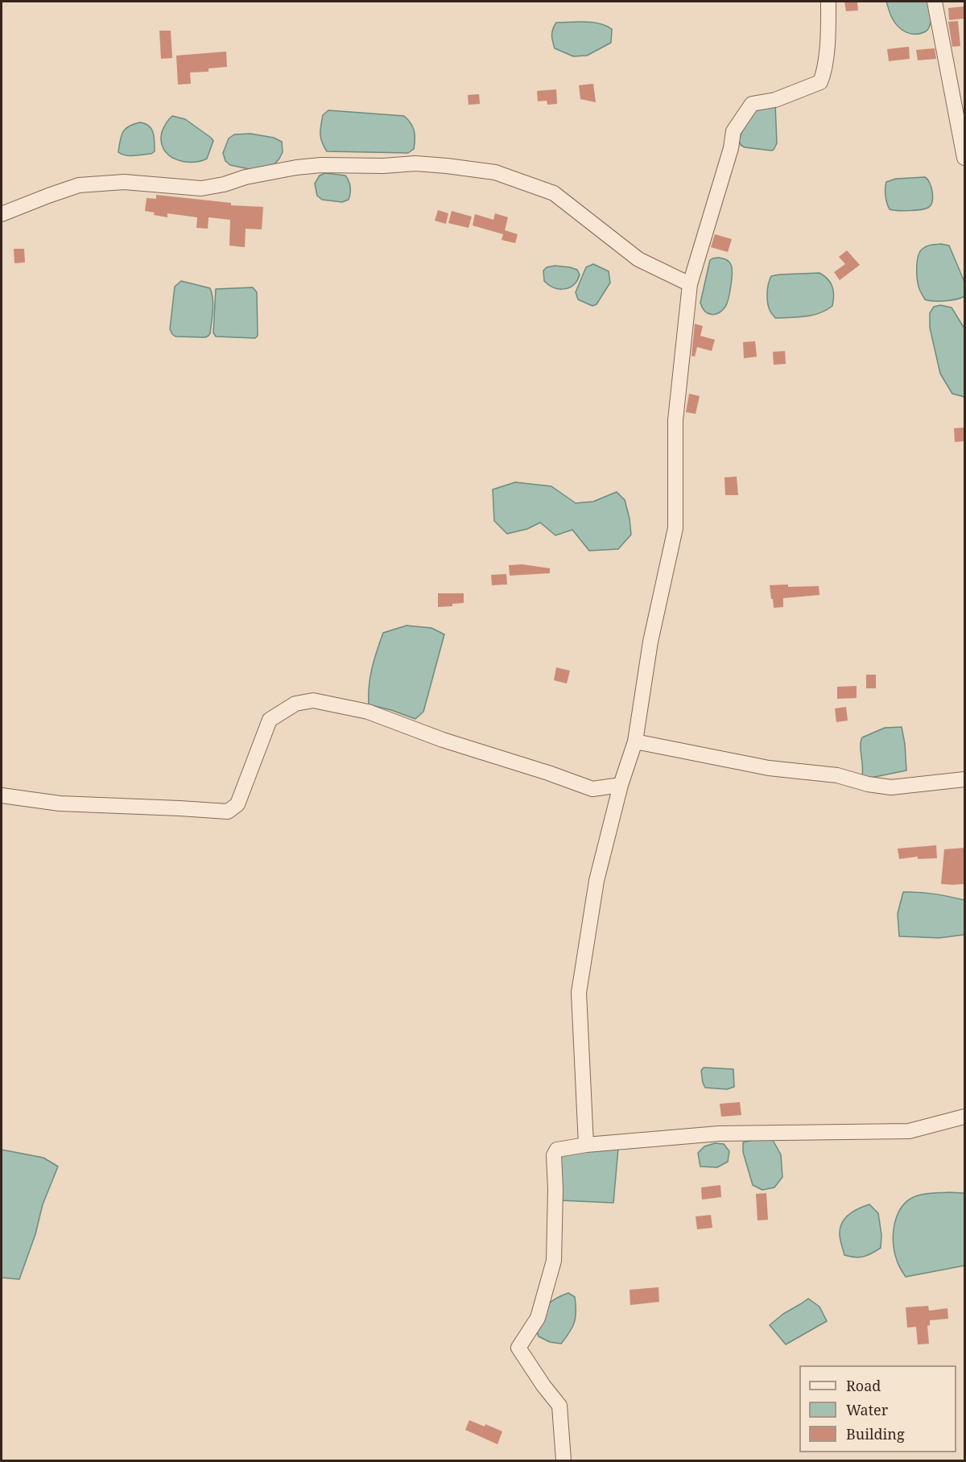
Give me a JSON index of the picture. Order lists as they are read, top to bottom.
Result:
{
  "legend": ["Road", "Water", "Building"]
}
